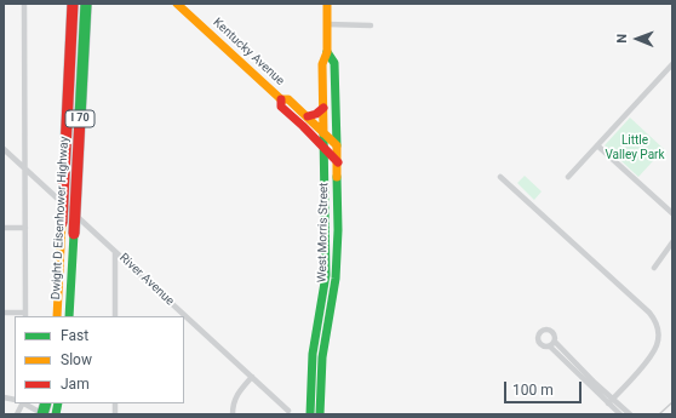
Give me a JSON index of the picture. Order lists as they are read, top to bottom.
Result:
{
  "streets": {
    "main road": [
      "Kentucky Avenue",
      "I 70",
      "Dwight D Eisenhower Highway",
      "West Morris Street"
    ],
    "street": ["River Avenue"]
  },
  "crossings": [
    ["Kentucky Avenue", "West Morris Street"]
  ],
  "parks": ["Little Valley Park"],
  "legend": ["Fast", "Slow", "Jam"],
  "scale_bar": "100 m",
  "north": "left"
}
